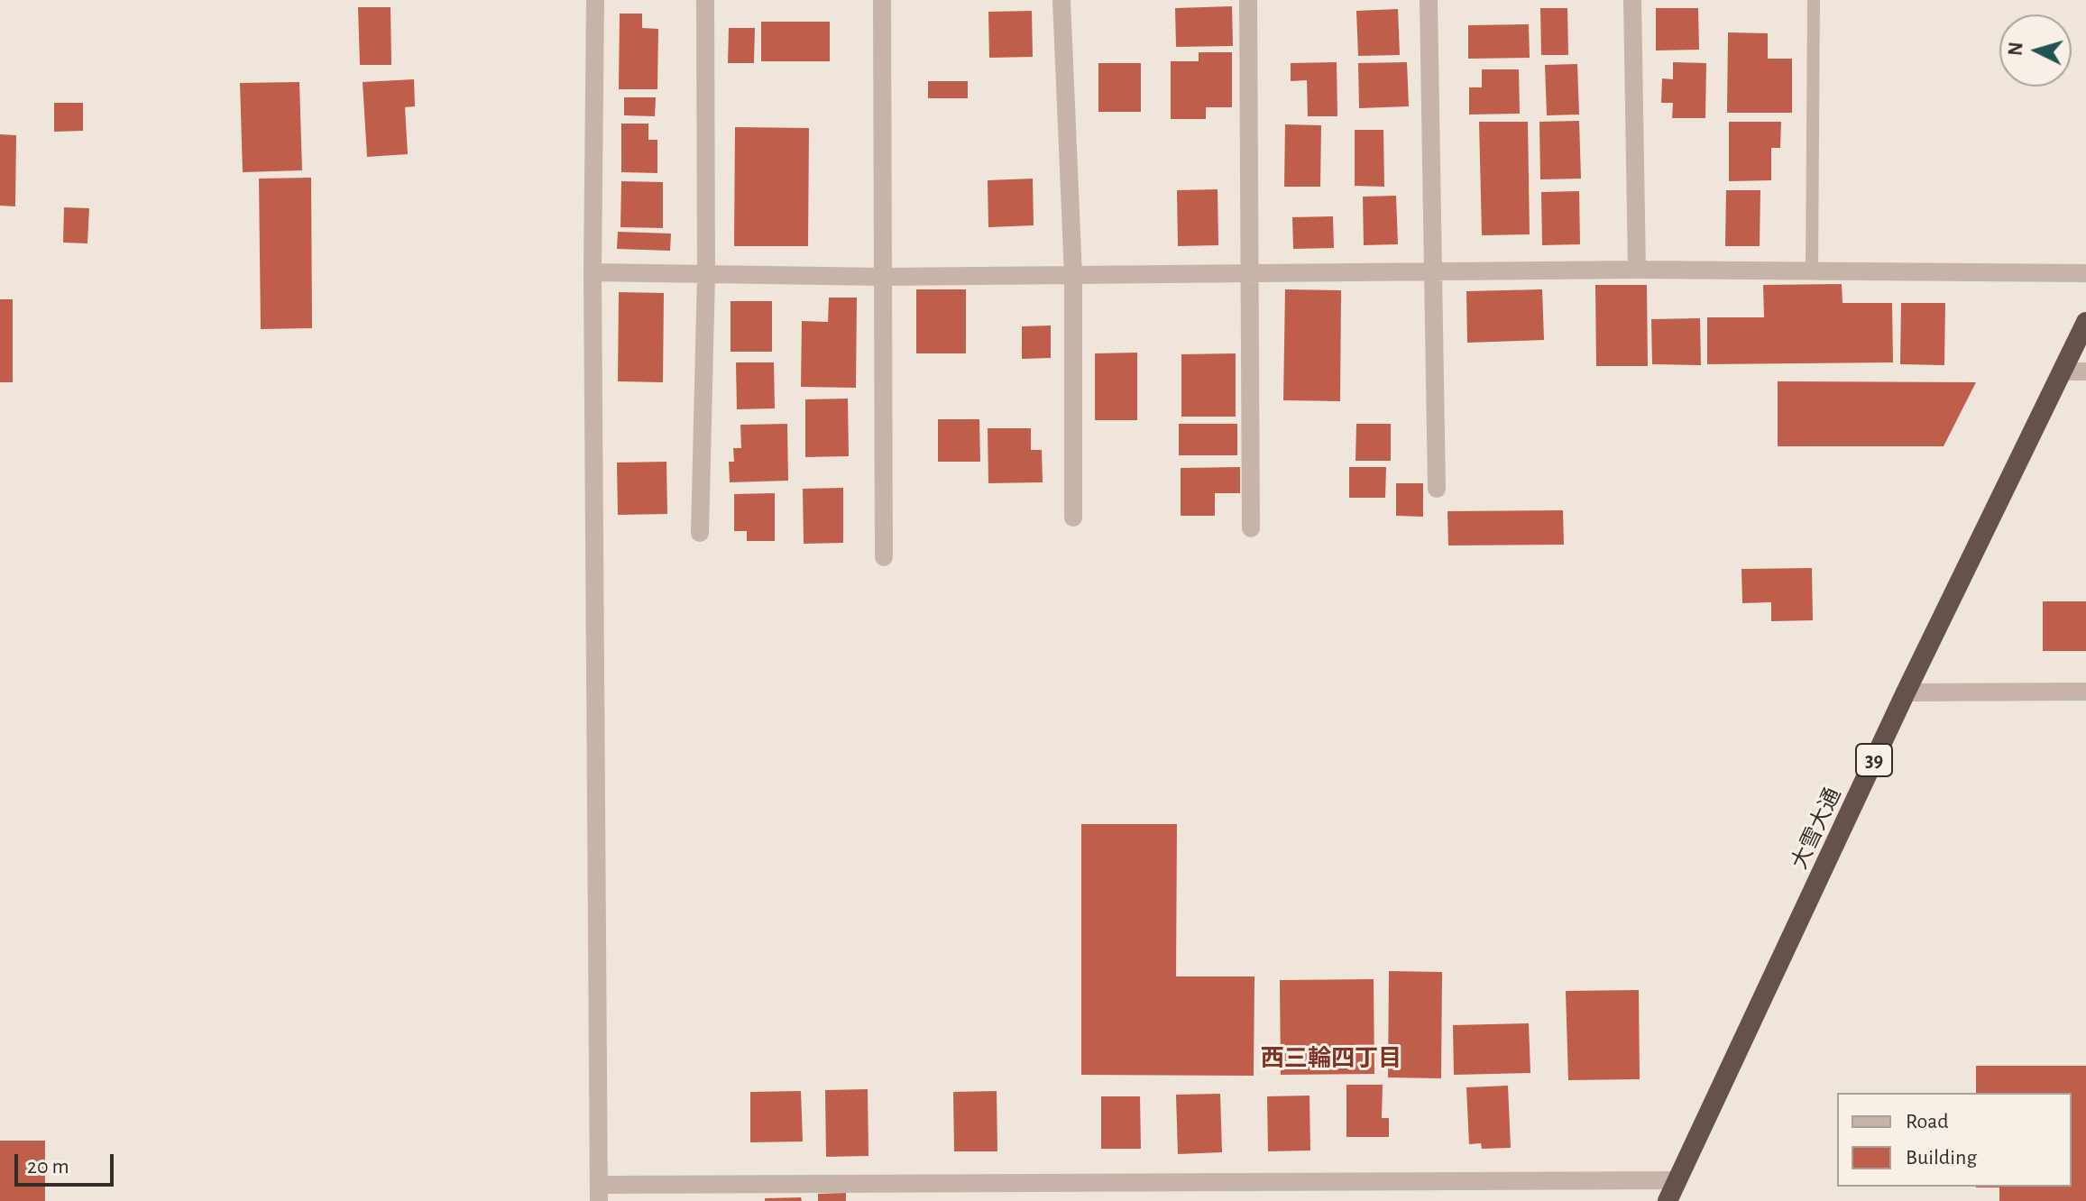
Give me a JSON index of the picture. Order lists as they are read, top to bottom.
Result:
{
  "streets": {
    "highway": ["39", "大雪大通"]
  },
  "districts": ["西三輪四丁目"],
  "legend": ["Road", "Building"],
  "scale_bar": "20 m",
  "north": "left"
}
